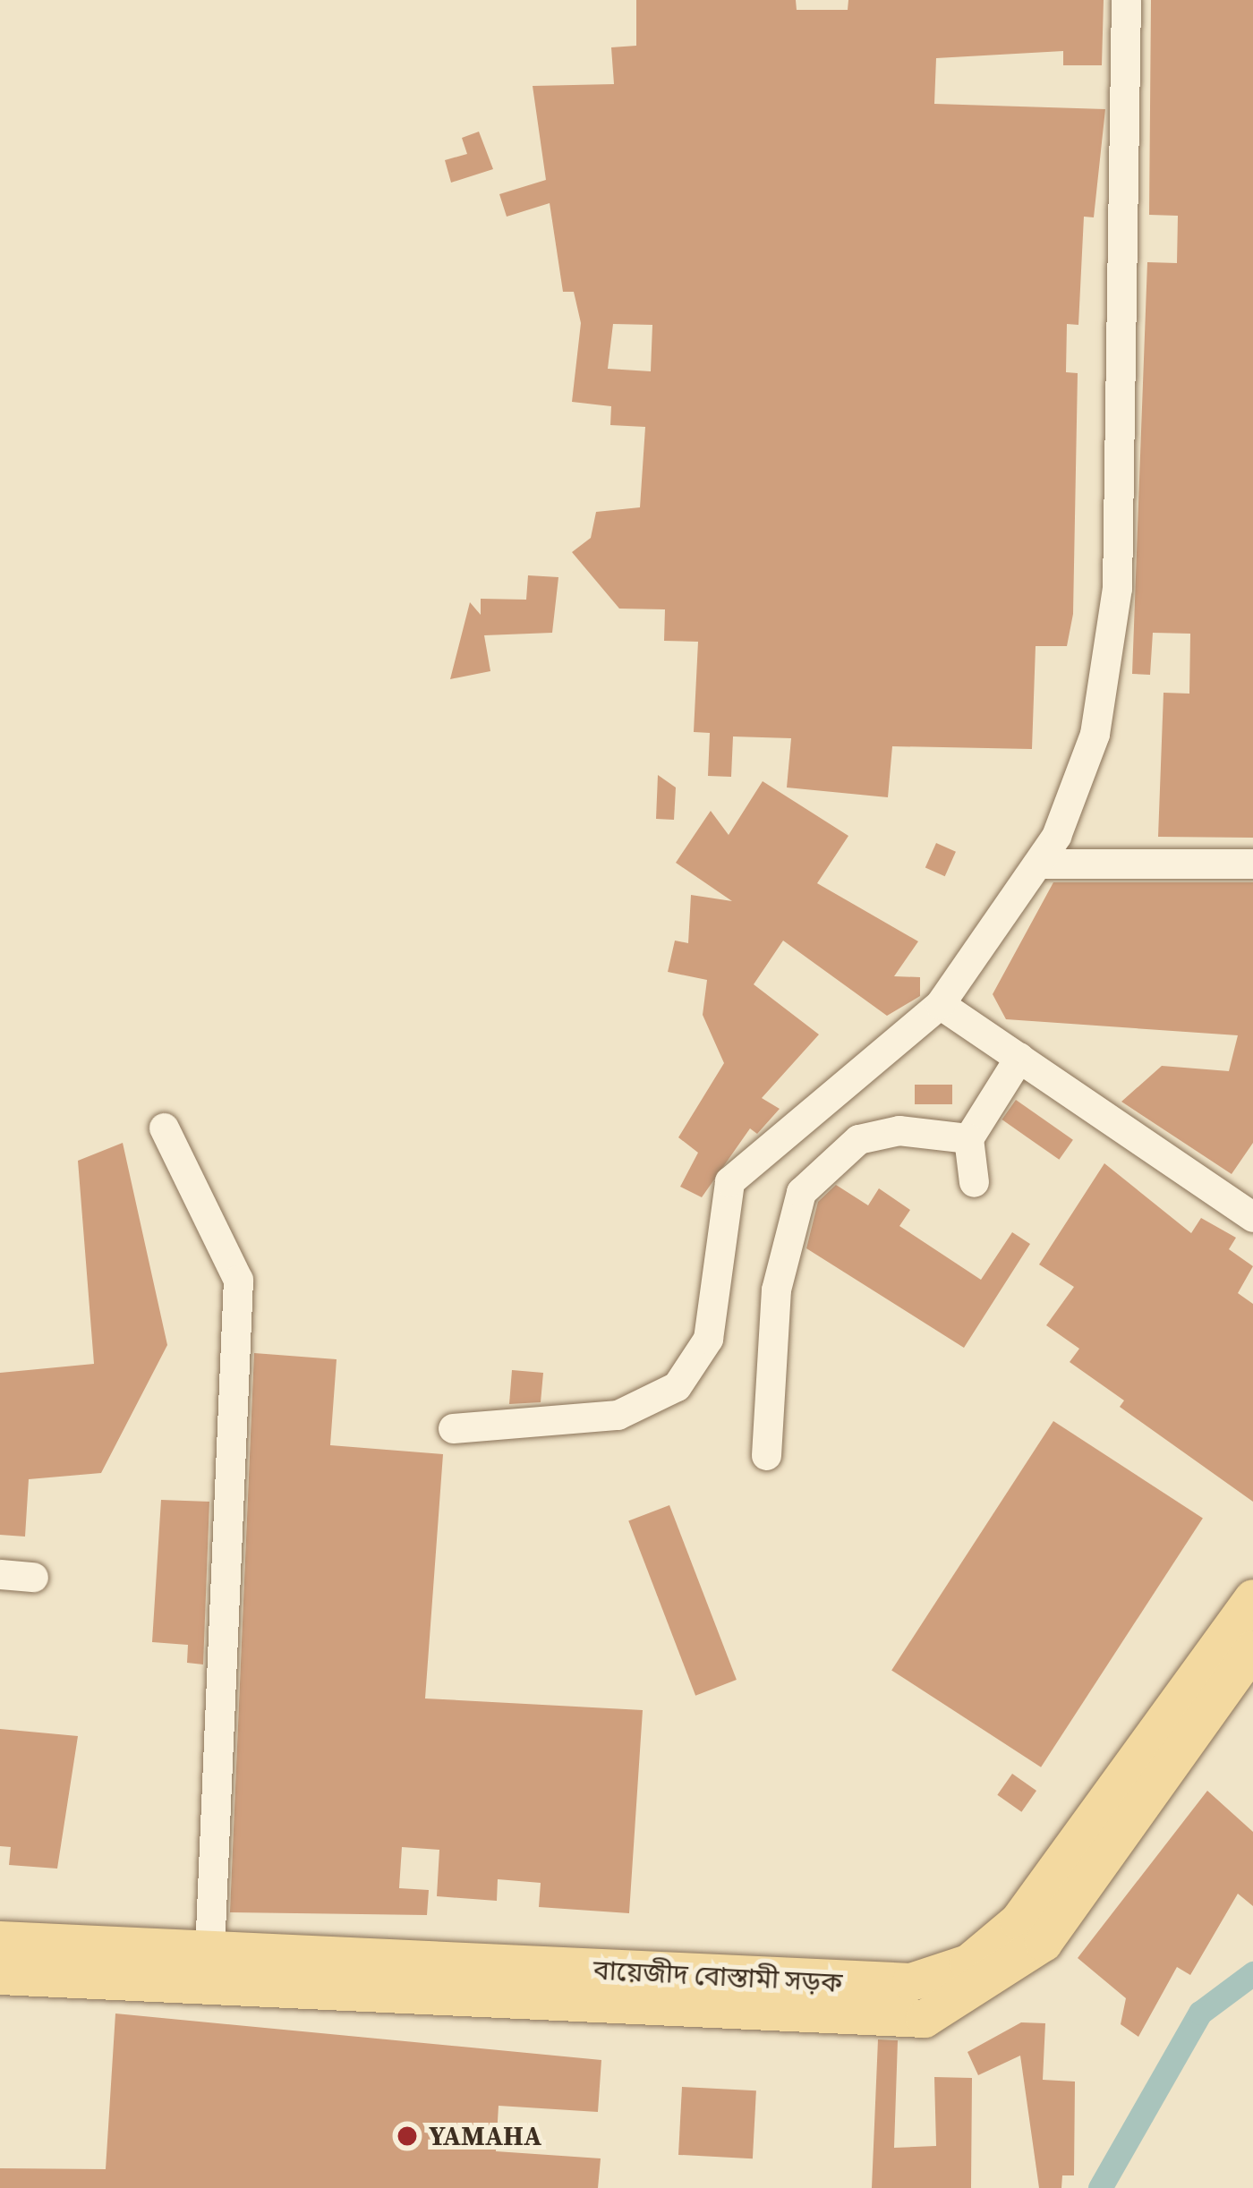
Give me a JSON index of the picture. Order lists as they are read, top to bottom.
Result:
{
  "streets": {
    "main road": ["বায়েজীদ বোস্তামী সড়ক"]
  },
  "places": ["YAMAHA"]
}
